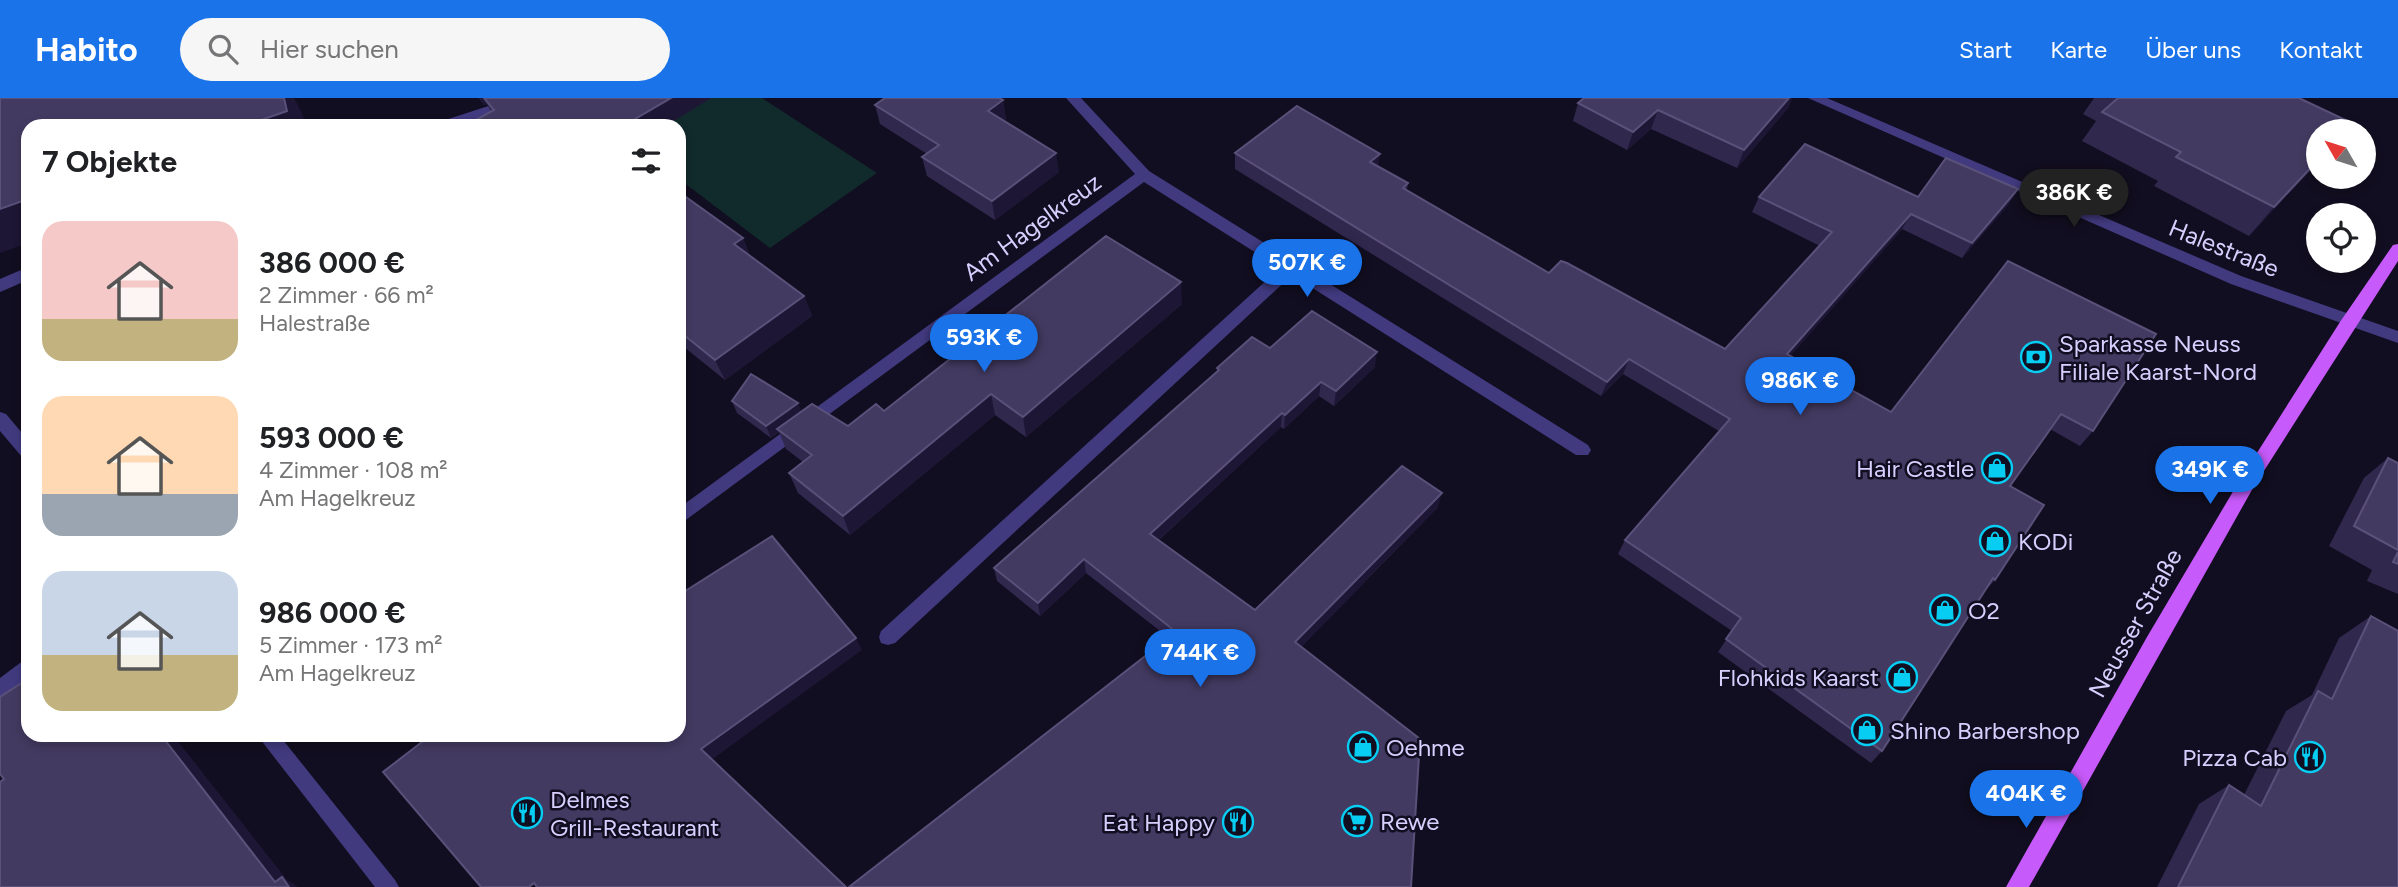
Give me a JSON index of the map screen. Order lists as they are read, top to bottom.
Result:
{
  "streets": {
    "main road": ["Neusser Straße"],
    "street": ["Am Hagelkreuz", "Halestraße"]
  },
  "crossings": [
    ["Halestraße", "Neusser Straße"]
  ],
  "places": {
    "bank": ["Sparkasse Neuss Filiale Kaarst-Nord"],
    "shop": [
      "Hair Castle",
      "KODi",
      "O2",
      "Flohkids Kaarst",
      "Shino Barbershop",
      "Oehme"
    ],
    "restaurant": ["Pizza Cab", "Delmes Grill-Restaurant", "Eat Happy"],
    "supermarket": ["Rewe"]
  },
  "north": "top left",
  "page": {
    "header": "Habito",
    "search": "Hier suchen",
    "nav": [
      "Start",
      "Karte",
      "Über uns",
      "Kontakt"
    ],
    "heading": "7 Objekte",
    "price": [
      "386K €",
      "507K €",
      "593K €",
      "986K €",
      "349K €",
      "744K €",
      "404K €"
    ],
    "list": [
      {
        "name": "386 000 €",
        "note": "2 Zimmer · 66 m² · Halestraße"
      },
      {
        "name": "593 000 €",
        "note": "4 Zimmer · 108 m² · Am Hagelkreuz"
      },
      {
        "name": "986 000 €",
        "note": "5 Zimmer · 173 m² · Am Hagelkreuz"
      }
    ]
  }
}
